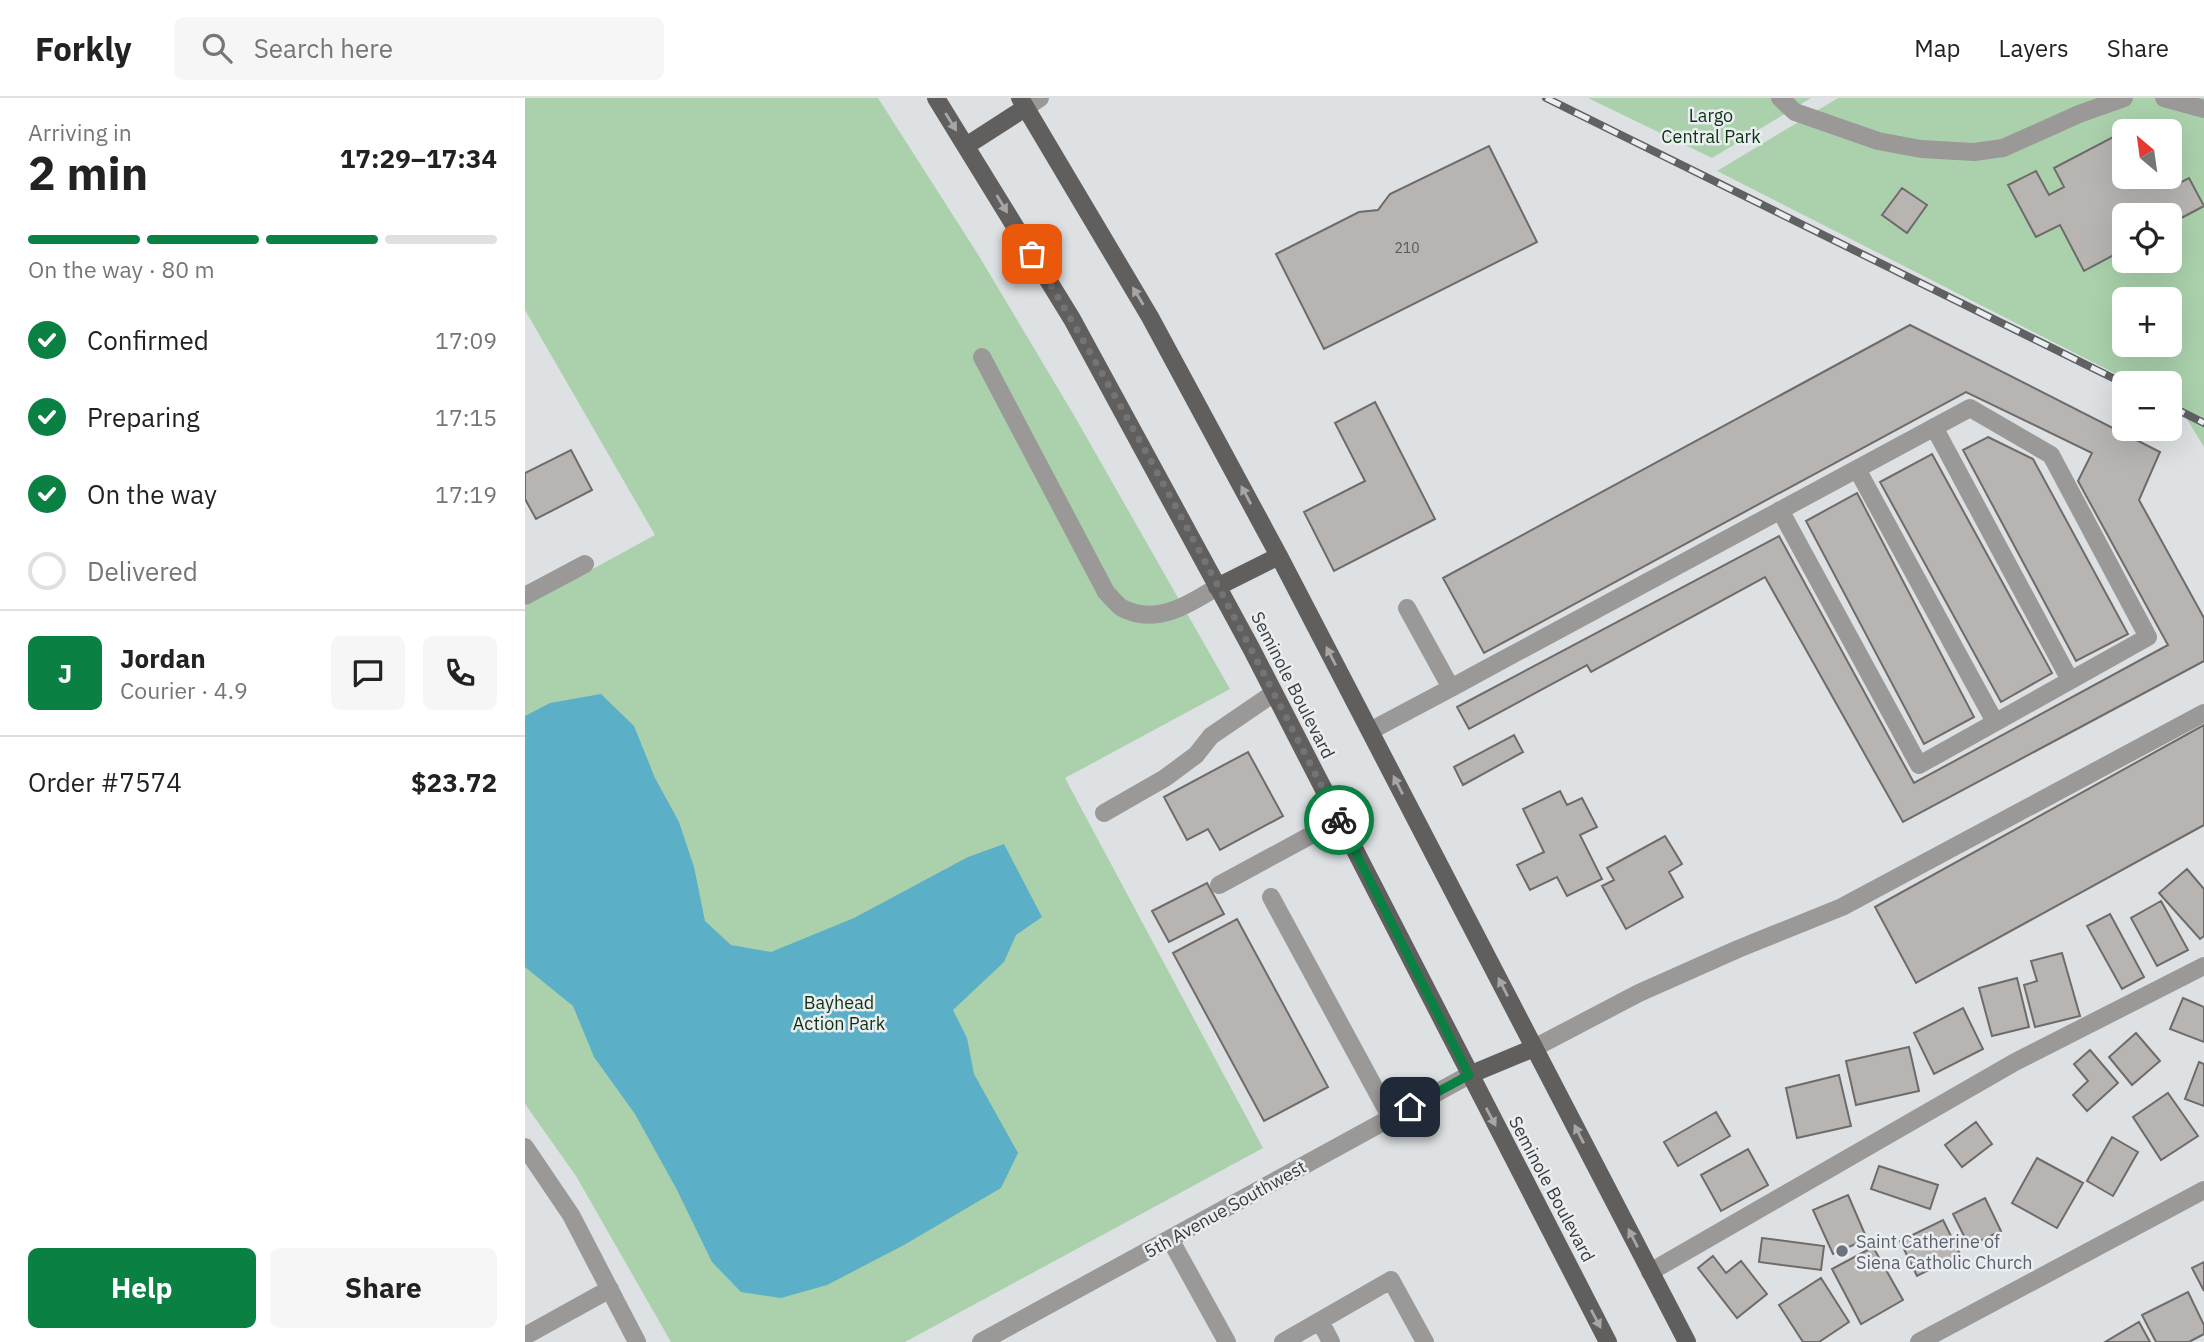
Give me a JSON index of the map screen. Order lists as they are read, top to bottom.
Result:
{
  "streets": {
    "main road": ["Seminole Boulevard"],
    "street": ["5th Avenue Southwest"]
  },
  "crossings": [
    ["Seminole Boulevard", "5th Avenue Southwest"]
  ],
  "parks": ["Largo Central Park", "Bayhead Action Park"],
  "places": ["Saint Catherine of Siena Catholic Church"],
  "house_numbers": ["210"],
  "north": "top left",
  "page": {
    "header": "Forkly",
    "search": "Search here",
    "nav": ["Map", "Layers", "Share"],
    "heading": ["2 min", "Arriving in", "17:29–17:34"],
    "panel": [
      "Jordan",
      "Courier · 4.9",
      "Order #7574",
      "$23.72"
    ],
    "map_buttons": ["+", "−"],
    "bar": "On the way · 80 m",
    "list": [
      ["Confirmed", "17:09"],
      ["Preparing", "17:15"],
      ["On the way", "17:19"],
      "Delivered"
    ],
    "round": "J",
    "buttons": ["Help", "Share"]
  }
}
